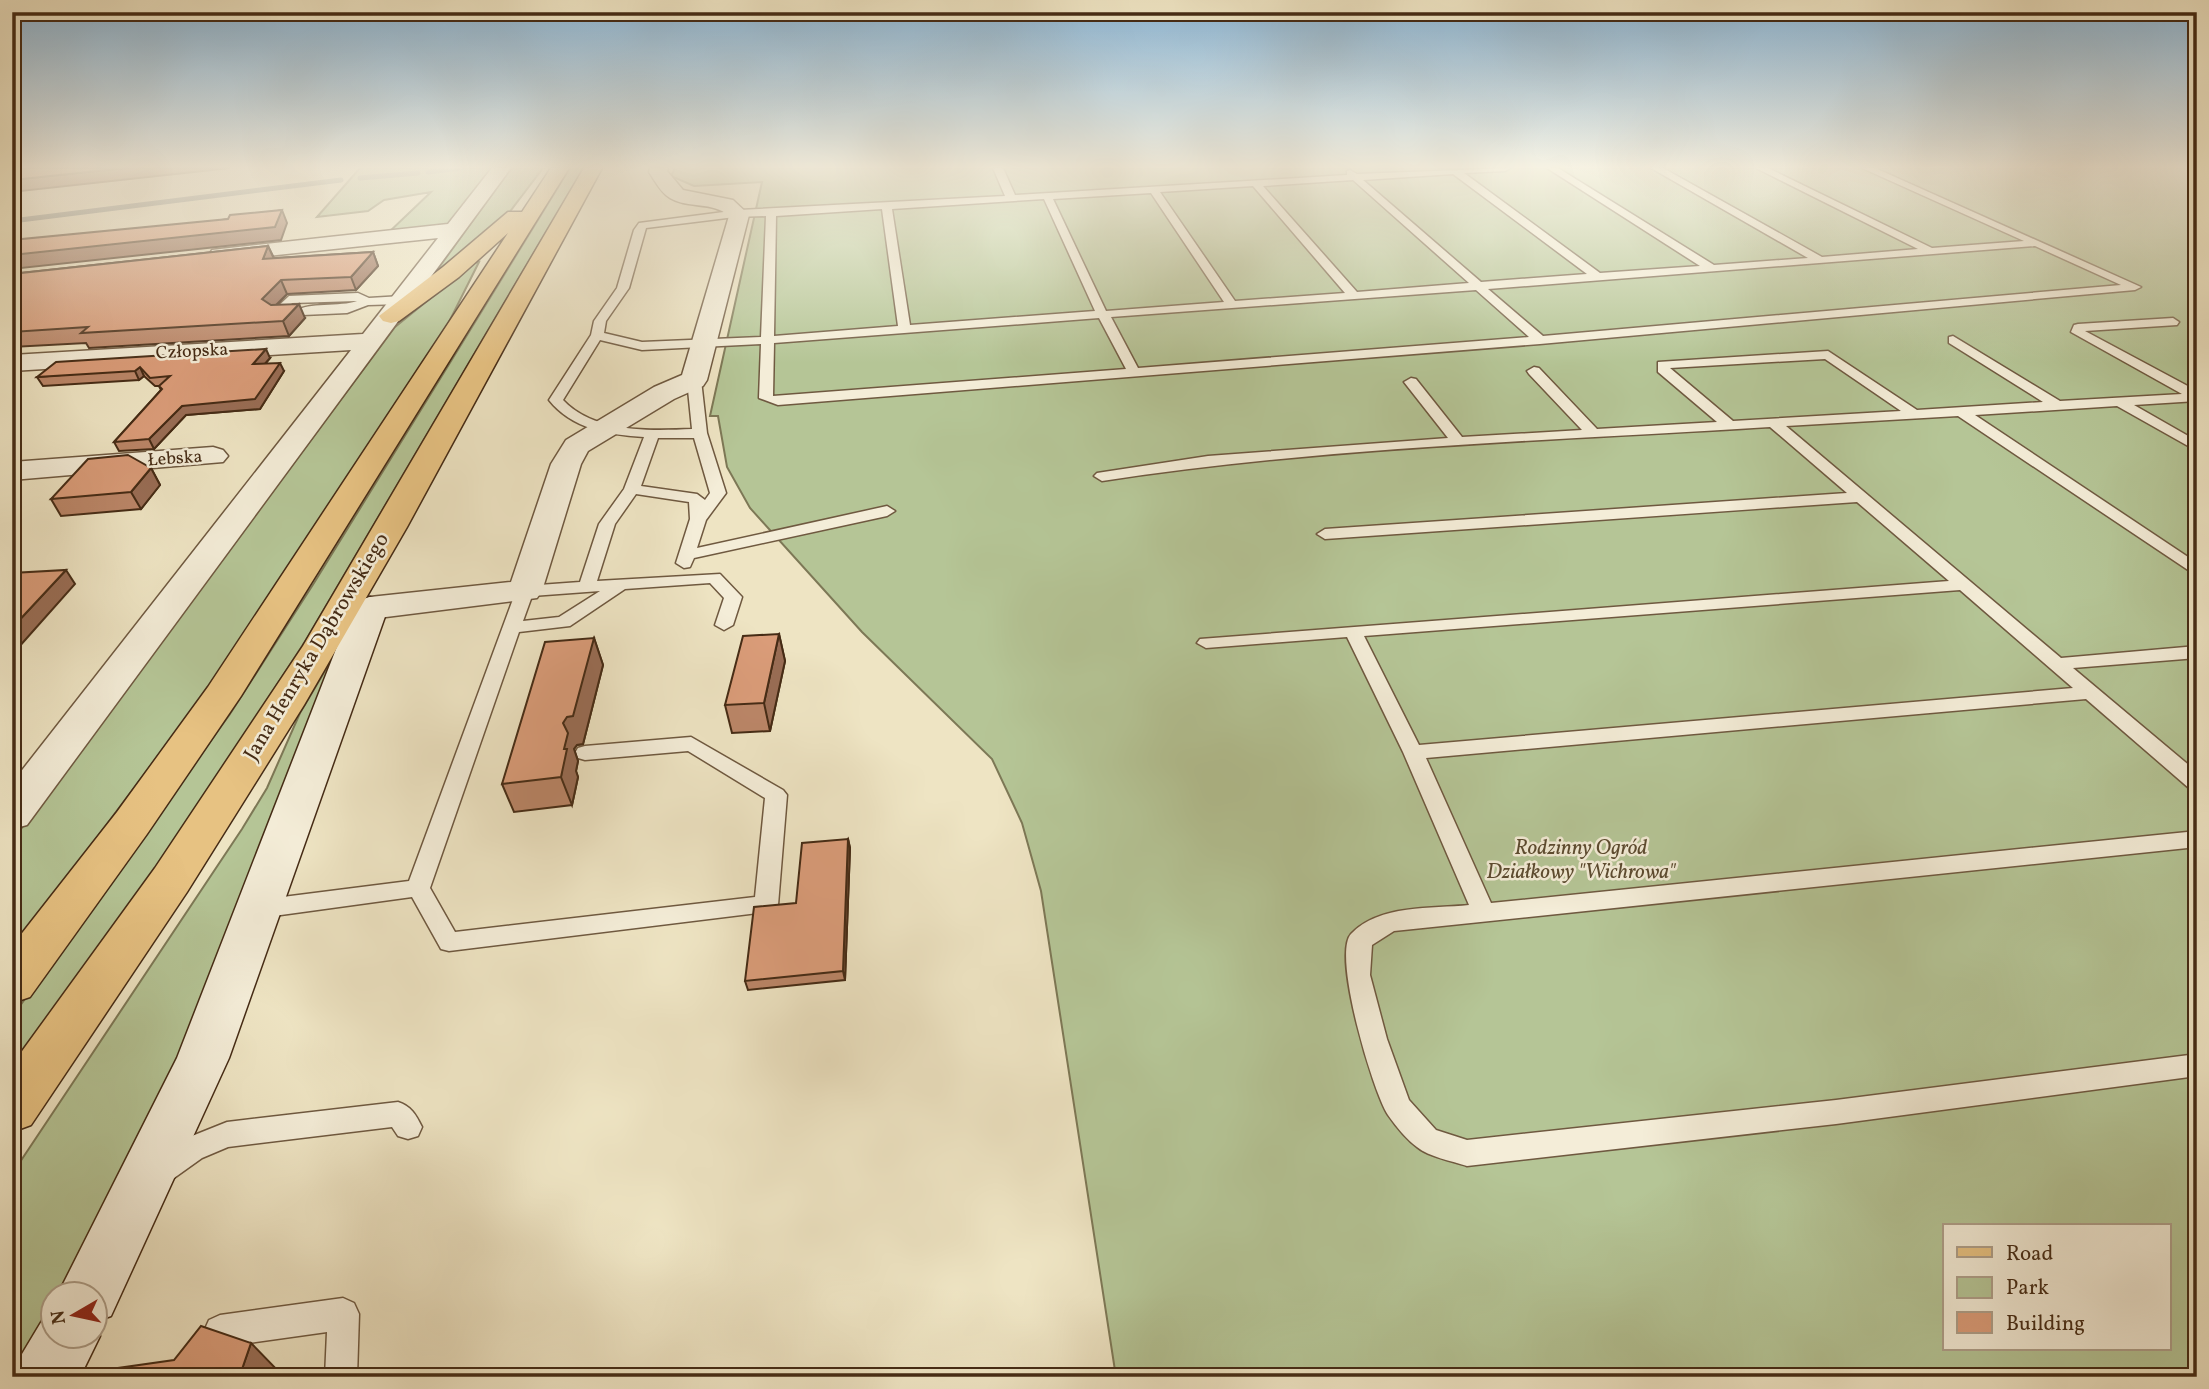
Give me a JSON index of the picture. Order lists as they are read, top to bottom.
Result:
{
  "streets": {
    "main road": ["Jana Henryka Dąbrowskiego"],
    "street": ["Człopska", "Łebska"]
  },
  "parks": ["Rodzinny Ogród Działkowy \"Wichrowa\""],
  "legend": ["Road", "Park", "Building"],
  "north": "left"
}
